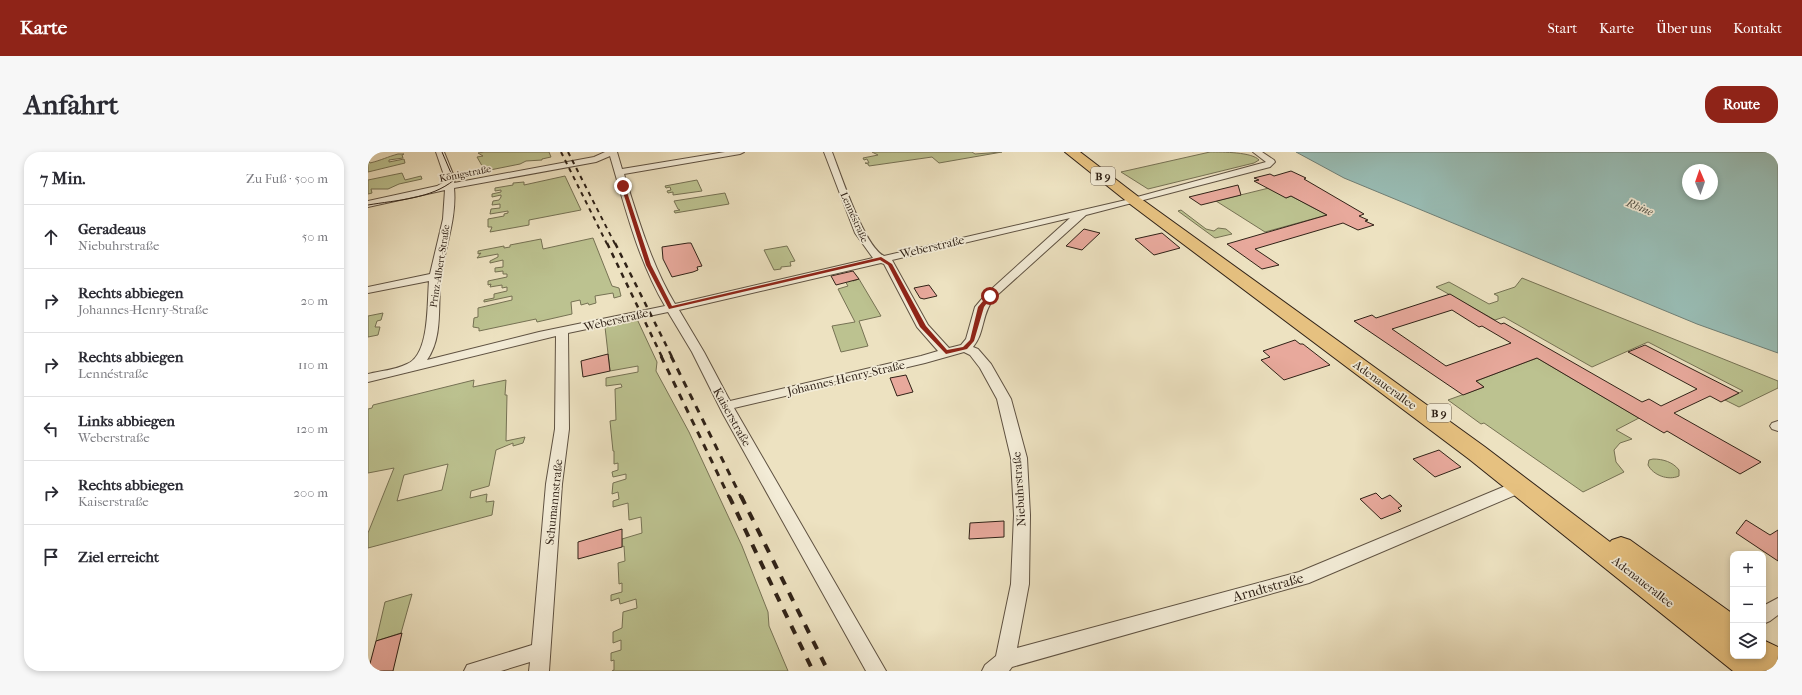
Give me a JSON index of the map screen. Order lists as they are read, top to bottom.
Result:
{
  "streets": {
    "main road": ["B 9", "Adenauerallee"],
    "street": [
      "Königstraße",
      "Lennéstraße",
      "Weberstraße",
      "Prinz-Albert-Straße",
      "Johannes-Henry-Straße",
      "Kaiserstraße",
      "Niebuhrstraße",
      "Schumannstraße",
      "Arndtstraße"
    ]
  },
  "crossings": [
    ["Königstraße", "Prinz-Albert-Straße"],
    ["Königstraße", "Kaiserstraße"],
    ["Lennéstraße", "Weberstraße"],
    ["Lennéstraße", "Johannes-Henry-Straße"],
    ["Weberstraße", "Prinz-Albert-Straße"],
    ["Weberstraße", "Adenauerallee"],
    ["Weberstraße", "Kaiserstraße"],
    ["Weberstraße", "Schumannstraße"],
    ["Johannes-Henry-Straße", "Kaiserstraße"],
    ["Johannes-Henry-Straße", "Niebuhrstraße"],
    ["Adenauerallee", "Arndtstraße"],
    ["Niebuhrstraße", "Arndtstraße"]
  ],
  "water": ["Rhine"],
  "north": "top",
  "page": {
    "header": "Karte",
    "nav": [
      "Start",
      "Karte",
      "Über uns",
      "Kontakt"
    ],
    "buttons": "Route",
    "title": "Anfahrt",
    "heading": ["7 Min.", "Zu Fuß · 500 m"],
    "list": [
      ["Geradeaus", "Niebuhrstraße", "50 m"],
      ["Rechts abbiegen", "Johannes-Henry-Straße", "20 m"],
      ["Rechts abbiegen", "Lennéstraße", "110 m"],
      ["Links abbiegen", "Weberstraße", "120 m"],
      ["Rechts abbiegen", "Kaiserstraße", "200 m"],
      "Ziel erreicht"
    ],
    "map_buttons": ["+", "−"]
  }
}
